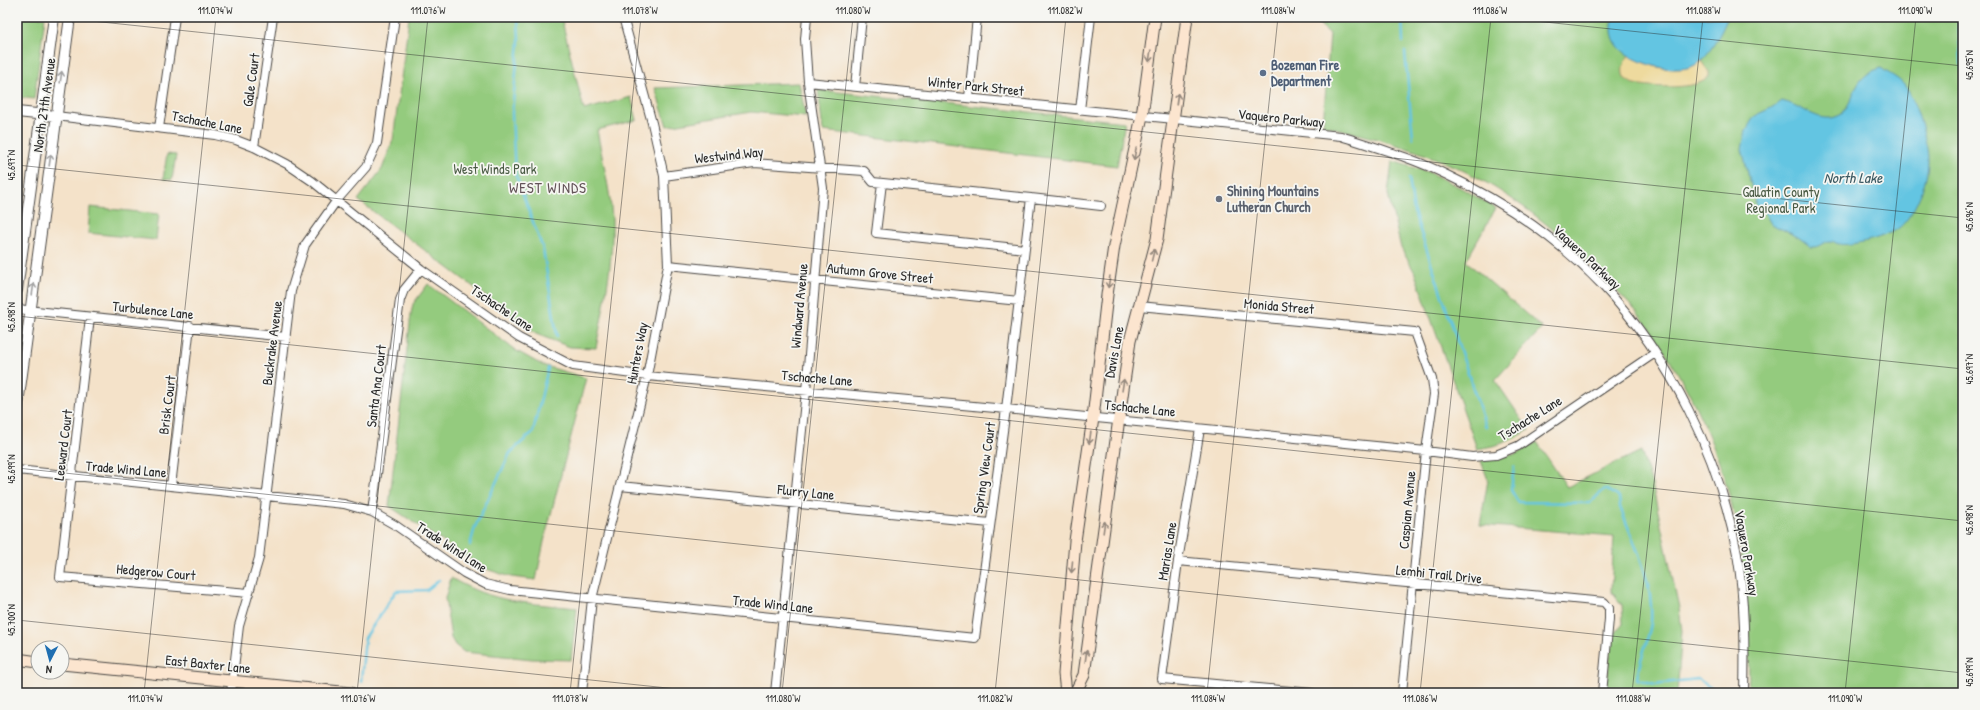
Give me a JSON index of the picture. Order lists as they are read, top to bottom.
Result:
{
  "streets": {
    "main road": ["Davis Lane", "East Baxter Lane"],
    "street": [
      "Gale Court",
      "Winter Park Street",
      "North 27th Avenue",
      "Vaquero Parkway",
      "Tschache Lane",
      "Westwind Way",
      "Autumn Grove Street",
      "Windward Avenue",
      "Monida Street",
      "Turbulence Lane",
      "Buckrake Avenue",
      "Hunters Way",
      "Santa Ana Court",
      "Brisk Court",
      "Leeward Court",
      "Spring View Court",
      "Trade Wind Lane",
      "Flurry Lane",
      "Caspian Avenue",
      "Marias Lane",
      "Hedgerow Court",
      "Lemhi Trail Drive"
    ]
  },
  "crossings": [
    ["Gale Court", "Tschache Lane"],
    ["Winter Park Street", "Vaquero Parkway"],
    ["Winter Park Street", "Windward Avenue"],
    ["Winter Park Street", "Davis Lane"],
    ["North 27th Avenue", "Tschache Lane"],
    ["North 27th Avenue", "Turbulence Lane"],
    ["Vaquero Parkway", "Tschache Lane"],
    ["Vaquero Parkway", "Davis Lane"],
    ["Tschache Lane", "Windward Avenue"],
    ["Tschache Lane", "Buckrake Avenue"],
    ["Tschache Lane", "Davis Lane"],
    ["Tschache Lane", "Hunters Way"],
    ["Tschache Lane", "Santa Ana Court"],
    ["Tschache Lane", "Spring View Court"],
    ["Tschache Lane", "Caspian Avenue"],
    ["Tschache Lane", "Marias Lane"],
    ["Westwind Way", "Windward Avenue"],
    ["Westwind Way", "Hunters Way"],
    ["Autumn Grove Street", "Windward Avenue"],
    ["Autumn Grove Street", "Hunters Way"],
    ["Autumn Grove Street", "Spring View Court"],
    ["Windward Avenue", "Trade Wind Lane"],
    ["Windward Avenue", "Flurry Lane"],
    ["Monida Street", "Davis Lane"],
    ["Monida Street", "Caspian Avenue"],
    ["Turbulence Lane", "Buckrake Avenue"],
    ["Turbulence Lane", "Brisk Court"],
    ["Turbulence Lane", "Leeward Court"],
    ["Buckrake Avenue", "Trade Wind Lane"],
    ["Buckrake Avenue", "Hedgerow Court"],
    ["Buckrake Avenue", "East Baxter Lane"],
    ["Hunters Way", "Trade Wind Lane"],
    ["Hunters Way", "Flurry Lane"],
    ["Santa Ana Court", "Trade Wind Lane"],
    ["Brisk Court", "Trade Wind Lane"],
    ["Leeward Court", "Trade Wind Lane"],
    ["Leeward Court", "Hedgerow Court"],
    ["Spring View Court", "Trade Wind Lane"],
    ["Spring View Court", "Flurry Lane"],
    ["Caspian Avenue", "Lemhi Trail Drive"],
    ["Marias Lane", "Lemhi Trail Drive"]
  ],
  "districts": ["WEST WINDS"],
  "water": ["North Lake"],
  "parks": ["West Winds Park", "Gallatin County Regional Park"],
  "places": ["Bozeman Fire Department", "Shining Mountains Lutheran Church"],
  "north": "bottom",
  "coordinates": [
    "111.074°W",
    "111.076°W",
    "111.078°W",
    "111.080°W",
    "111.082°W",
    "111.084°W",
    "111.086°W",
    "111.088°W",
    "111.090°W",
    "45.695°N",
    "45.697°N",
    "45.696°N",
    "45.698°N",
    "45.699°N",
    "45.700°N"
  ]
}
